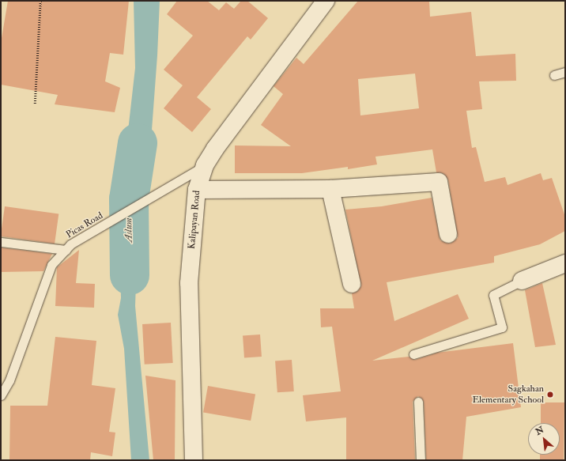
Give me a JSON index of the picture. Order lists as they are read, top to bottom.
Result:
{
  "streets": {
    "street": ["Kalipayan Road"],
    "lane": ["Picas Road"]
  },
  "crossings": [
    ["Kalipayan Road", "Picas Road"]
  ],
  "water": ["Aslum"],
  "places": ["Sagkahan Elementary School"],
  "north": "top left"
}
